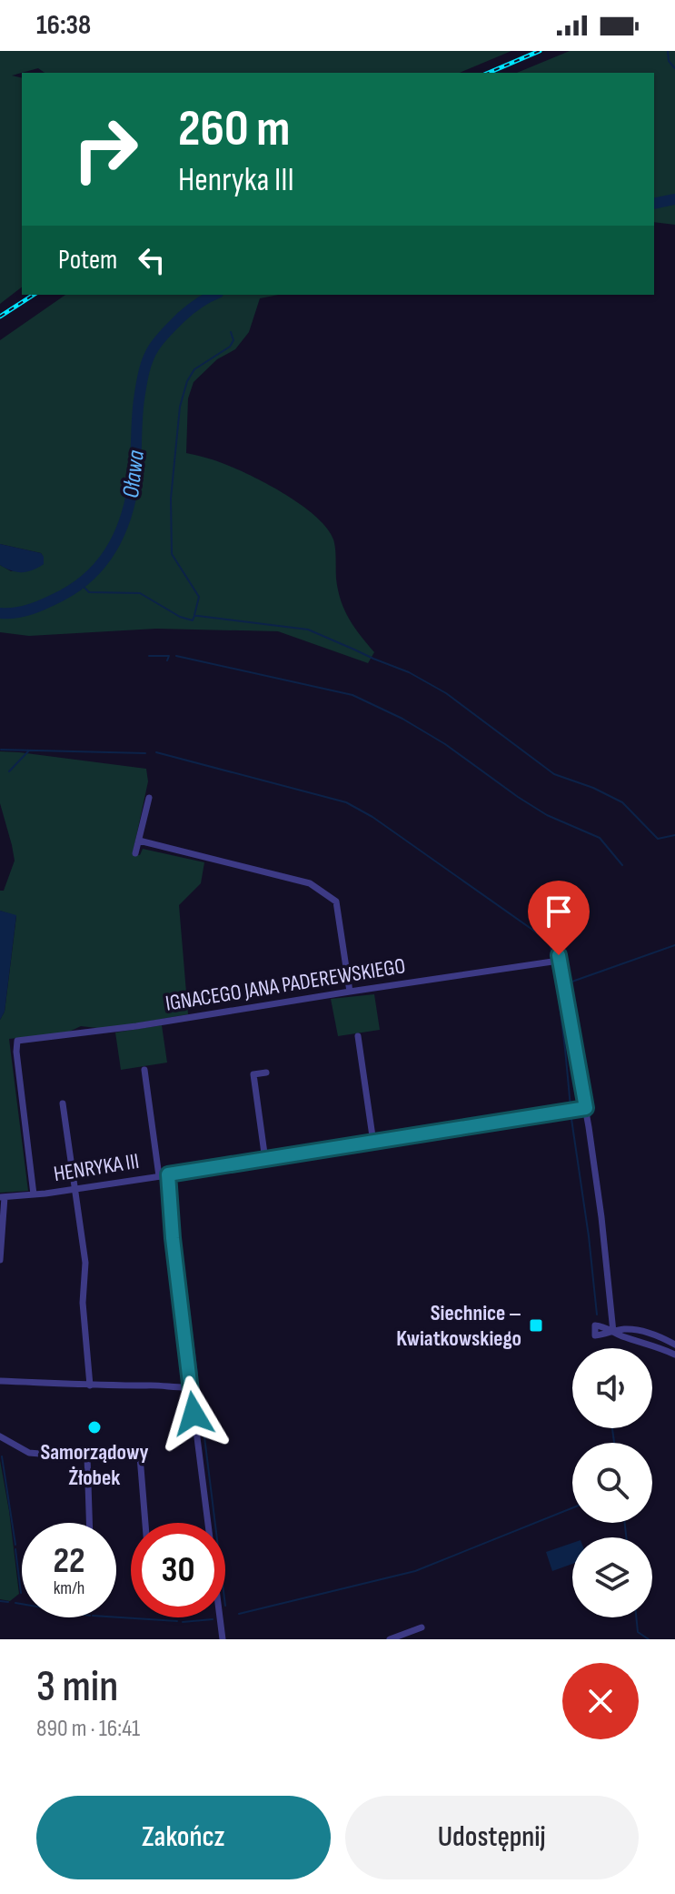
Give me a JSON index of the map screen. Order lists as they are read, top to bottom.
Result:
{
  "streets": {
    "street": ["IGNACEGO JANA PADEREWSKIEGO", "HENRYKA III"]
  },
  "crossings": [
    ["IGNACEGO JANA PADEREWSKIEGO", "HENRYKA III"]
  ],
  "water": ["Oława"],
  "places": {
    "transit": ["Siechnice – Kwiatkowskiego"],
    "other": ["Samorządowy Żłobek"]
  },
  "page": {
    "status": "16:38",
    "turn": ["260 m", "Henryka III"],
    "then": "Potem",
    "speed": "22 km/h",
    "limit": "30",
    "heading": ["3 min", "890 m · 16:41"],
    "buttons": ["Zakończ", "Udostępnij"]
  }
}
